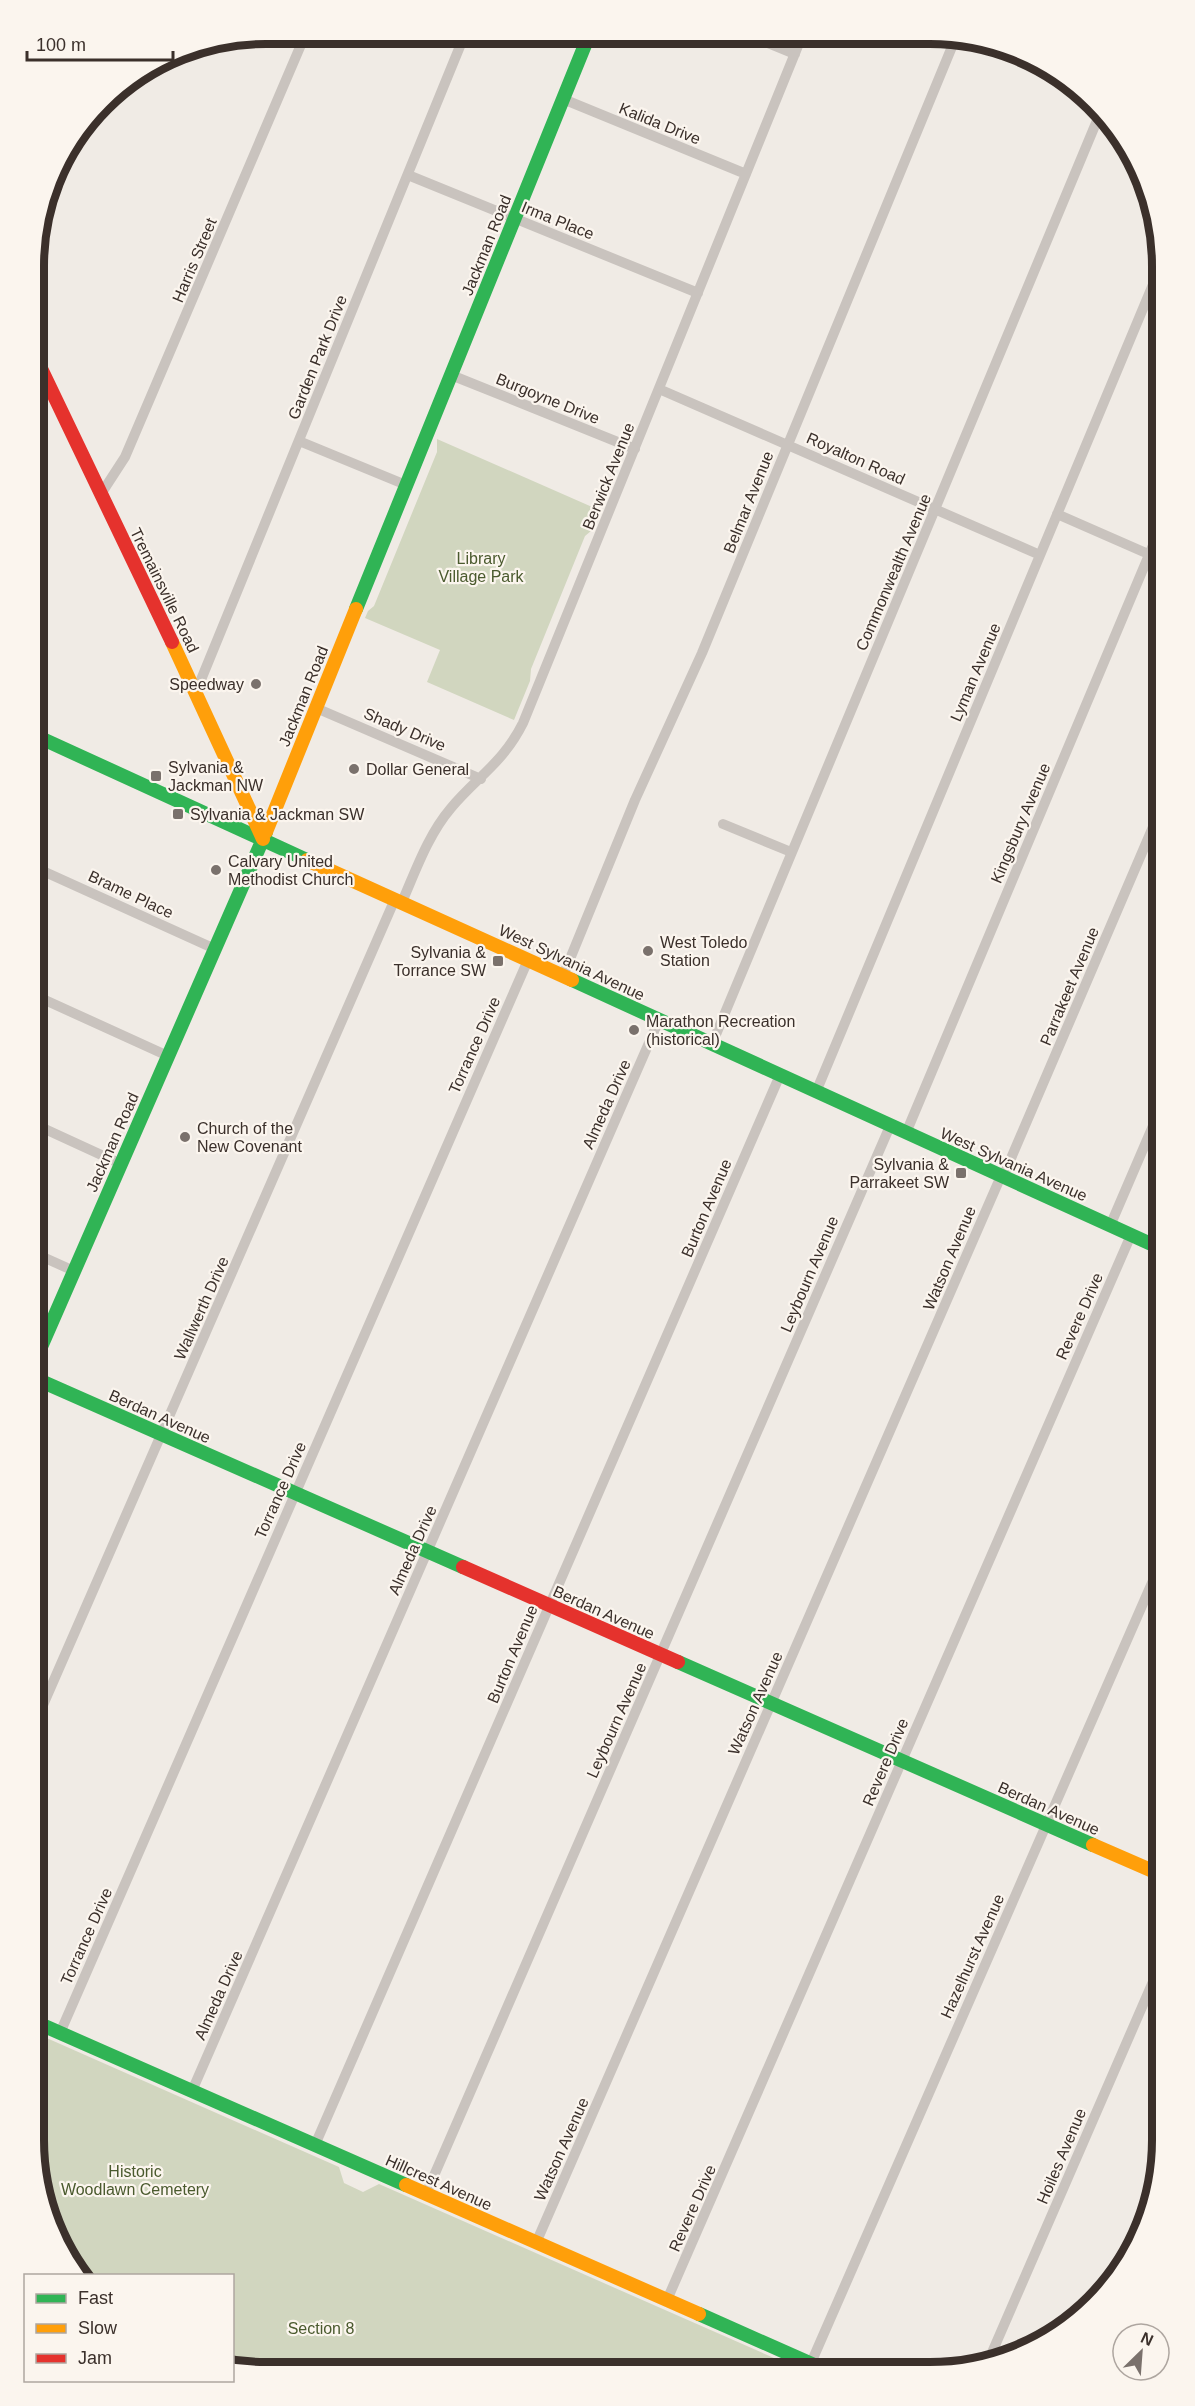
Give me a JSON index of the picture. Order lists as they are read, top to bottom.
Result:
{
  "streets": {
    "street": [
      "Kalida Drive",
      "Irma Place",
      "Jackman Road",
      "Harris Street",
      "Garden Park Drive",
      "Burgoyne Drive",
      "Royalton Road",
      "Berwick Avenue",
      "Belmar Avenue",
      "Commonwealth Avenue",
      "Tremainsville Road",
      "Lyman Avenue",
      "Shady Drive",
      "Kingsbury Avenue",
      "Brame Place",
      "West Sylvania Avenue",
      "Parrakeet Avenue",
      "Torrance Drive",
      "Almeda Drive",
      "Burton Avenue",
      "Watson Avenue",
      "Leybourn Avenue",
      "Wallwerth Drive",
      "Revere Drive",
      "Berdan Avenue",
      "Hazelhurst Avenue",
      "Hoiles Avenue",
      "Hillcrest Avenue"
    ]
  },
  "crossings": [
    ["Kalida Drive", "Jackman Road"],
    ["Kalida Drive", "Berwick Avenue"],
    ["Irma Place", "Jackman Road"],
    ["Irma Place", "Garden Park Drive"],
    ["Irma Place", "Berwick Avenue"],
    ["Jackman Road", "Burgoyne Drive"],
    ["Jackman Road", "Tremainsville Road"],
    ["Jackman Road", "Shady Drive"],
    ["Jackman Road", "Brame Place"],
    ["Jackman Road", "West Sylvania Avenue"],
    ["Harris Street", "Tremainsville Road"],
    ["Garden Park Drive", "Tremainsville Road"],
    ["Burgoyne Drive", "Berwick Avenue"],
    ["Royalton Road", "Berwick Avenue"],
    ["Royalton Road", "Belmar Avenue"],
    ["Royalton Road", "Commonwealth Avenue"],
    ["Royalton Road", "Lyman Avenue"],
    ["Berwick Avenue", "Shady Drive"],
    ["Berwick Avenue", "West Sylvania Avenue"],
    ["Berwick Avenue", "Wallwerth Drive"],
    ["Belmar Avenue", "West Sylvania Avenue"],
    ["Commonwealth Avenue", "West Sylvania Avenue"],
    ["Tremainsville Road", "West Sylvania Avenue"],
    ["Lyman Avenue", "West Sylvania Avenue"],
    ["Kingsbury Avenue", "West Sylvania Avenue"],
    ["West Sylvania Avenue", "Parrakeet Avenue"],
    ["West Sylvania Avenue", "Torrance Drive"],
    ["West Sylvania Avenue", "Almeda Drive"],
    ["West Sylvania Avenue", "Burton Avenue"],
    ["West Sylvania Avenue", "Watson Avenue"],
    ["West Sylvania Avenue", "Leybourn Avenue"],
    ["West Sylvania Avenue", "Wallwerth Drive"],
    ["West Sylvania Avenue", "Revere Drive"],
    ["Parrakeet Avenue", "Watson Avenue"],
    ["Torrance Drive", "Berdan Avenue"],
    ["Torrance Drive", "Hillcrest Avenue"],
    ["Almeda Drive", "Berdan Avenue"],
    ["Almeda Drive", "Hillcrest Avenue"],
    ["Burton Avenue", "Berdan Avenue"],
    ["Burton Avenue", "Hillcrest Avenue"],
    ["Watson Avenue", "Berdan Avenue"],
    ["Watson Avenue", "Hillcrest Avenue"],
    ["Leybourn Avenue", "Berdan Avenue"],
    ["Leybourn Avenue", "Hillcrest Avenue"],
    ["Wallwerth Drive", "Berdan Avenue"],
    ["Revere Drive", "Berdan Avenue"],
    ["Revere Drive", "Hillcrest Avenue"],
    ["Berdan Avenue", "Hazelhurst Avenue"]
  ],
  "parks": ["Library Village Park", "Historic Woodlawn Cemetery", "Section 8"],
  "places": {
    "other": [
      "Speedway",
      "Dollar General",
      "Calvary United Methodist Church",
      "West Toledo Station",
      "Marathon Recreation (historical)",
      "Church of the New Covenant"
    ],
    "transit": [
      "Sylvania & Jackman NW",
      "Sylvania & Jackman SW",
      "Sylvania & Torrance SW",
      "Sylvania & Parrakeet SW"
    ]
  },
  "legend": ["Fast", "Slow", "Jam"],
  "scale_bar": "100 m",
  "north": "top right"
}
